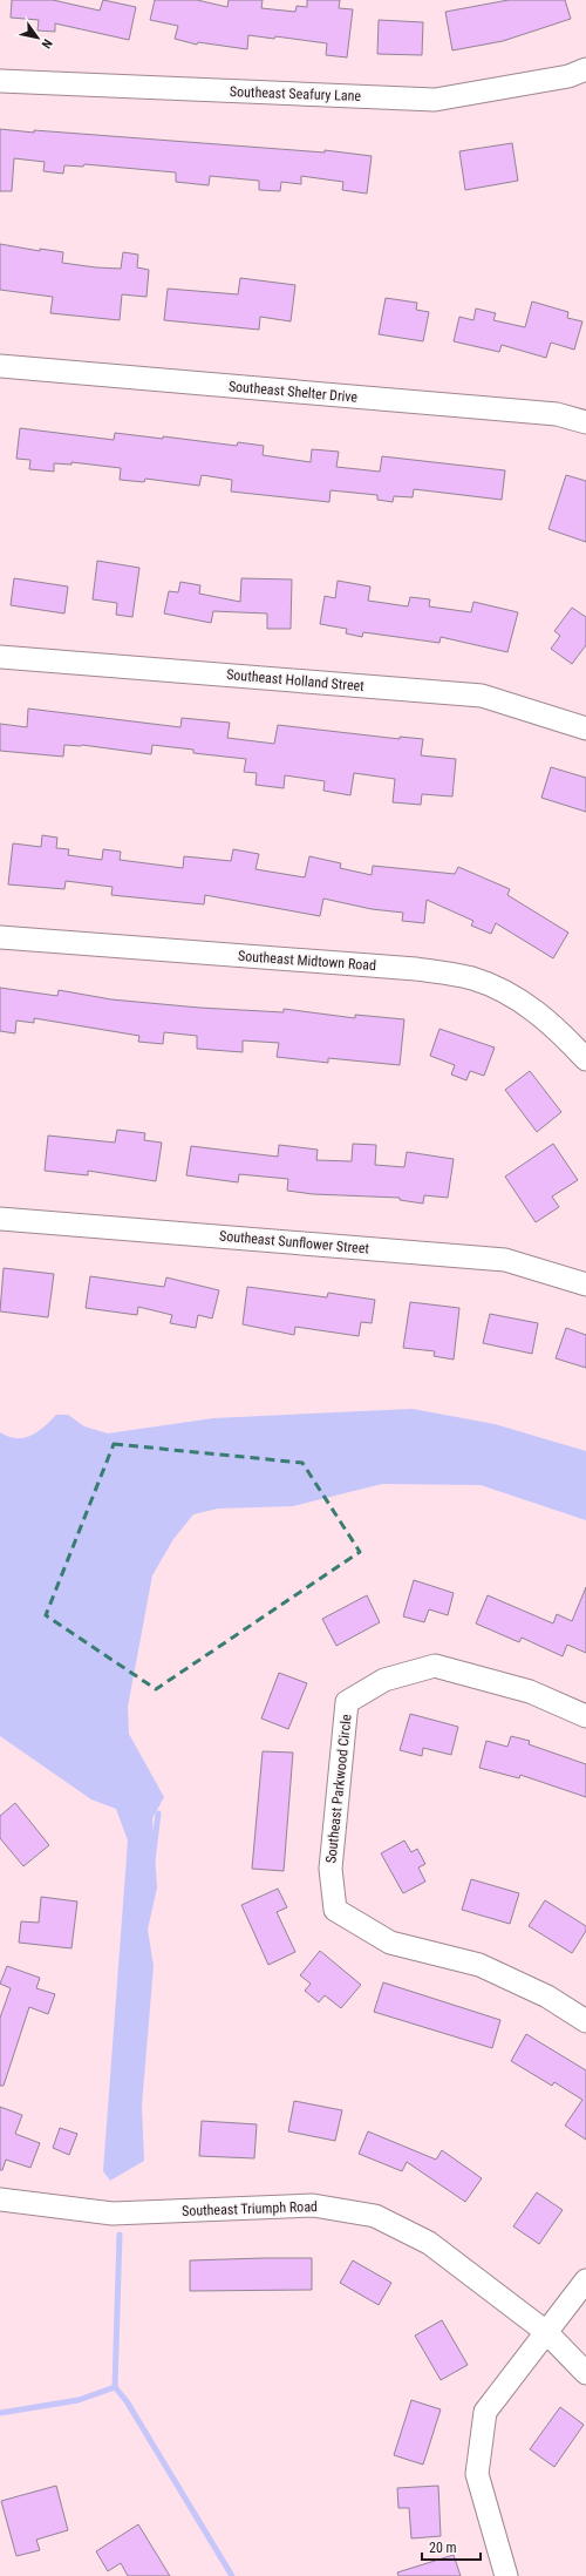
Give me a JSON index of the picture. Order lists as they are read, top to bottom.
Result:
{
  "streets": {
    "street": [
      "Southeast Seafury Lane",
      "Southeast Shelter Drive",
      "Southeast Holland Street",
      "Southeast Midtown Road",
      "Southeast Sunflower Street",
      "Southeast Parkwood Circle",
      "Southeast Triumph Road"
    ]
  },
  "scale_bar": "20 m",
  "north": "bottom right"
}
